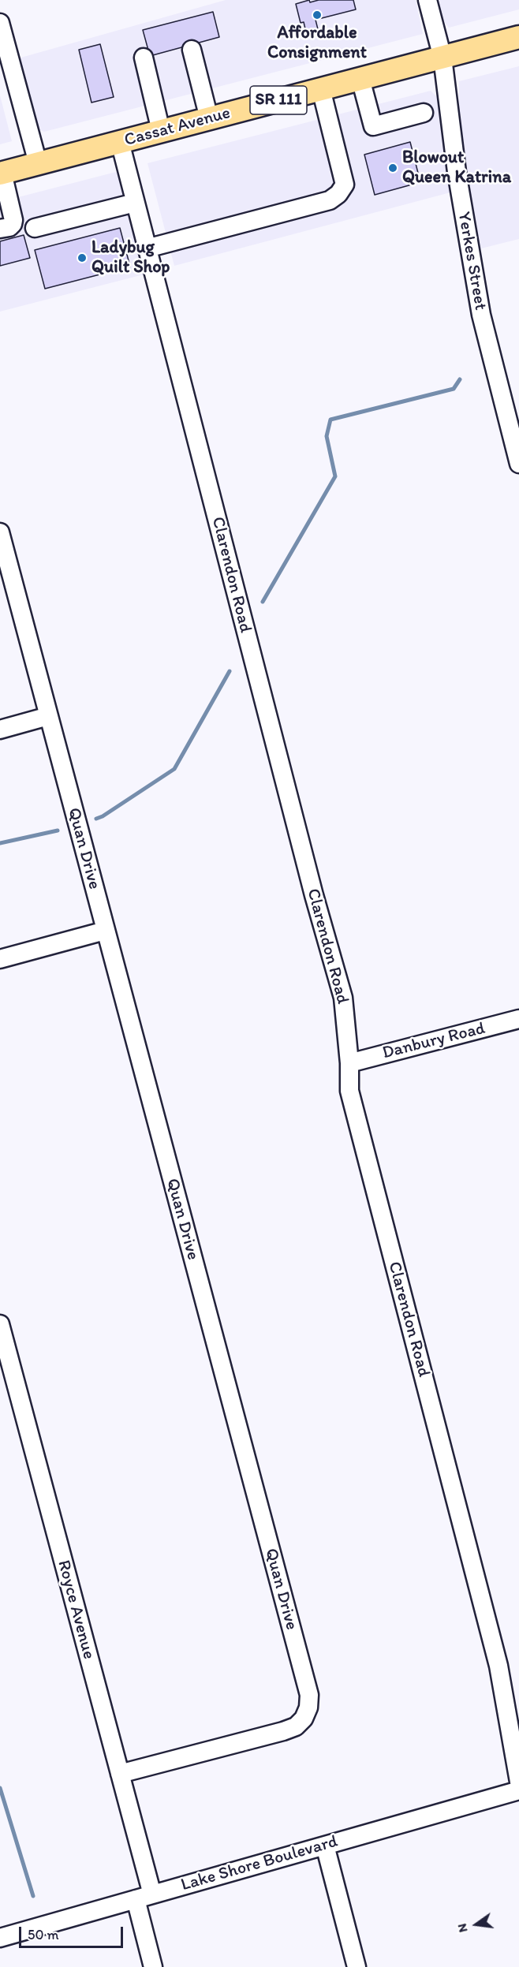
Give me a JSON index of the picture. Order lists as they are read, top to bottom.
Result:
{
  "streets": {
    "main road": ["SR 111", "Cassat Avenue"],
    "street": [
      "Yerkes Street",
      "Clarendon Road",
      "Quan Drive",
      "Danbury Road",
      "Royce Avenue",
      "Lake Shore Boulevard"
    ]
  },
  "crossings": [
    ["Cassat Avenue", "Yerkes Street"],
    ["Cassat Avenue", "Clarendon Road"],
    ["Clarendon Road", "Danbury Road"],
    ["Quan Drive", "Royce Avenue"],
    ["Royce Avenue", "Lake Shore Boulevard"]
  ],
  "places": ["Affordable Consignment", "Blowout Queen Katrina", "Ladybug Quilt Shop"],
  "scale_bar": "50 m",
  "north": "left"
}
